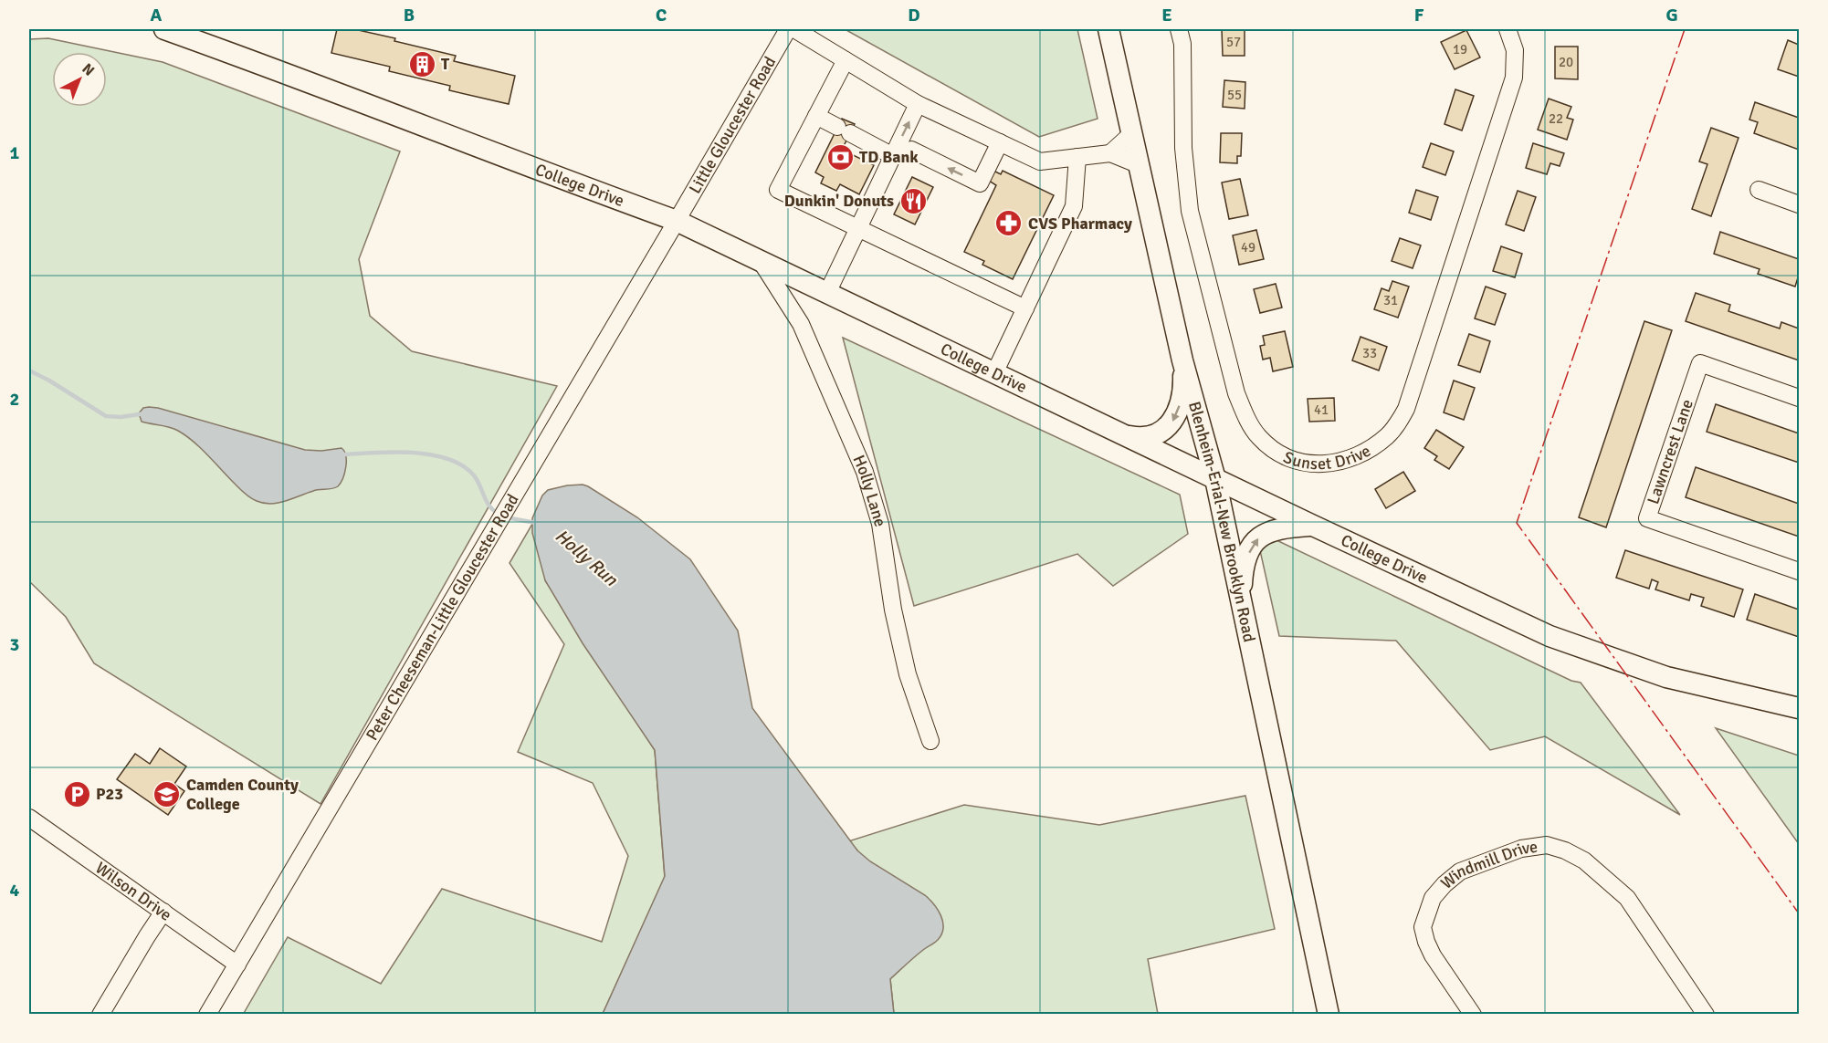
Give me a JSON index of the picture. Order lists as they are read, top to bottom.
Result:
{
  "streets": {
    "main road": ["College Drive", "Blenheim-Erial-New Brooklyn Road"],
    "street": [
      "Little Gloucester Road",
      "Sunset Drive",
      "Lawncrest Lane",
      "Holly Lane",
      "Peter Cheeseman-Little Gloucester Road",
      "Windmill Drive",
      "Wilson Drive"
    ]
  },
  "crossings": [
    ["Little Gloucester Road", "College Drive"],
    ["Little Gloucester Road", "Peter Cheeseman-Little Gloucester Road"],
    ["College Drive", "Holly Lane"],
    ["College Drive", "Blenheim-Erial-New Brooklyn Road"],
    ["College Drive", "Peter Cheeseman-Little Gloucester Road"],
    ["Peter Cheeseman-Little Gloucester Road", "Wilson Drive"]
  ],
  "water": ["Holly Run"],
  "places": {
    "building": ["T"],
    "bank": ["TD Bank"],
    "restaurant": ["Dunkin' Donuts"],
    "pharmacy": ["CVS Pharmacy"],
    "parking": ["P23"],
    "school or university": ["Camden County College"]
  },
  "house_numbers": [
    "57",
    "19",
    "20",
    "55",
    "22",
    "49",
    "31",
    "33",
    "41"
  ],
  "north": "top right",
  "grid": {
    "columns": [
      "A",
      "B",
      "C",
      "D",
      "E",
      "F",
      "G"
    ],
    "rows": [
      "1",
      "2",
      "3",
      "4"
    ]
  }
}
